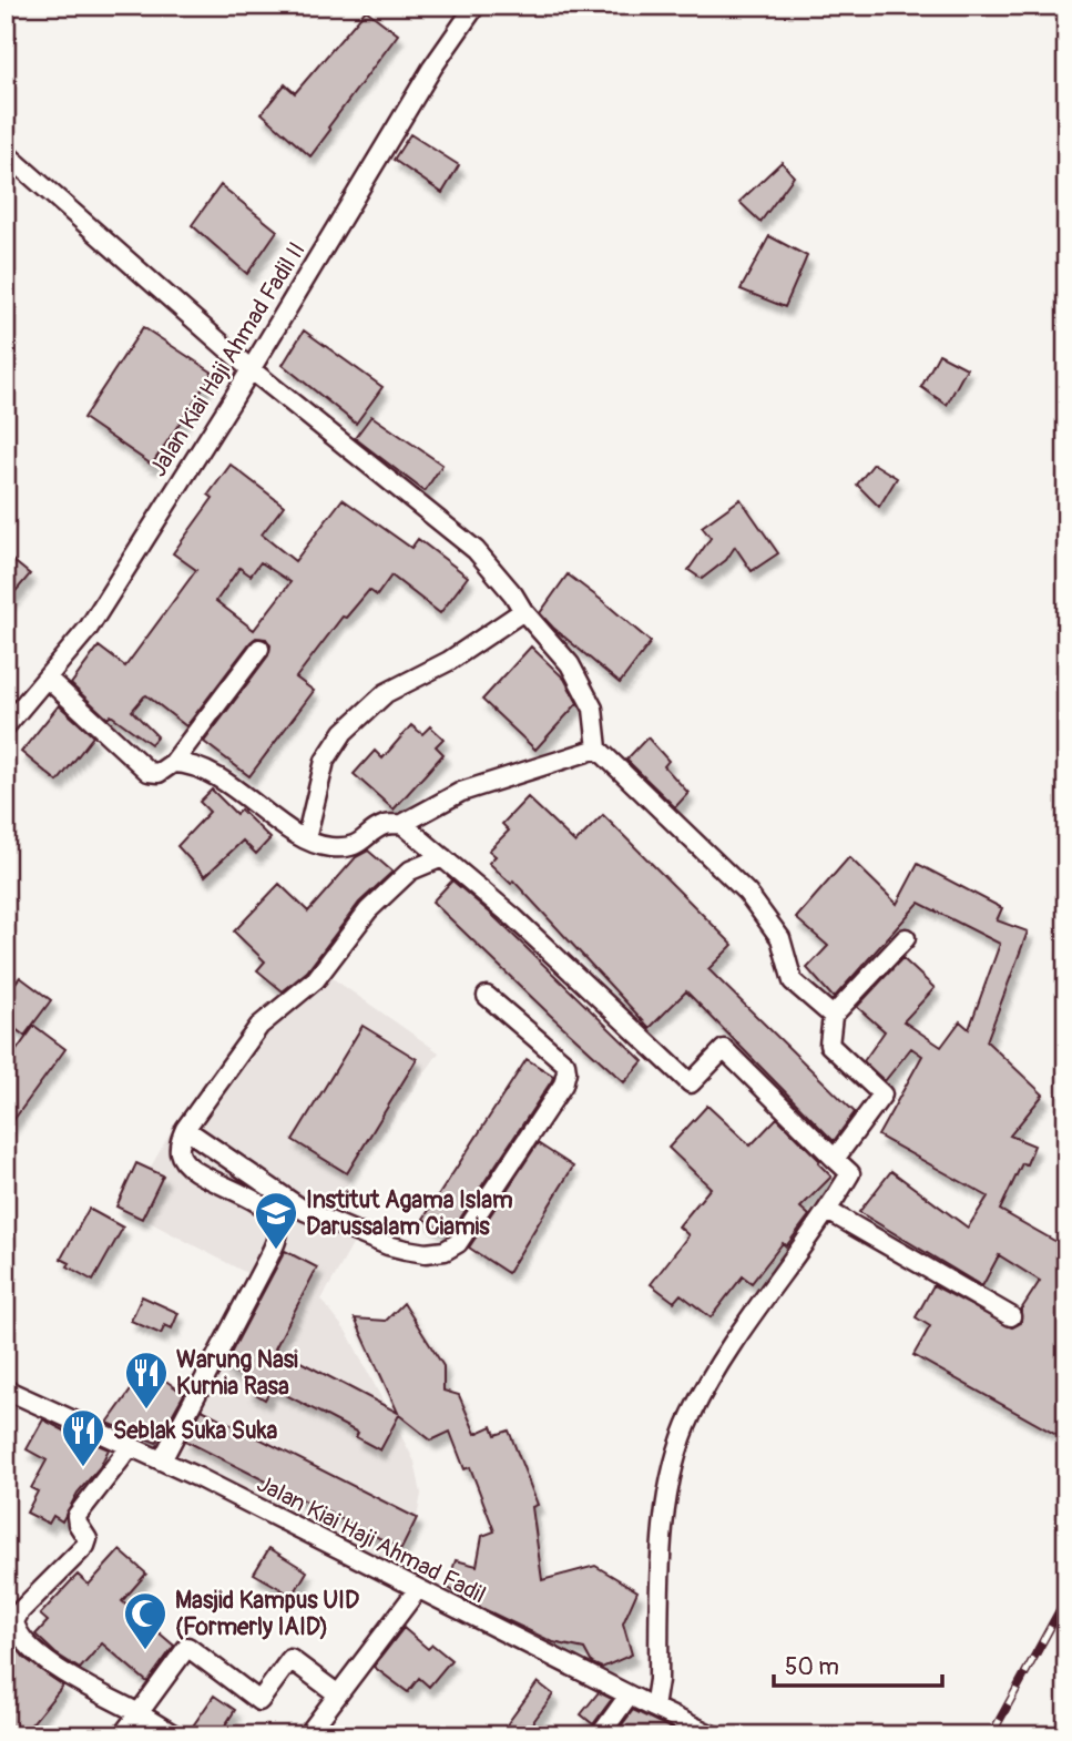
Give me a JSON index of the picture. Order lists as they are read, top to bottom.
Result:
{
  "streets": {
    "street": ["Jalan Kiai Haji Ahmad Fadil II", "Jalan Kiai Haji Ahmad Fadil"]
  },
  "places": {
    "school or university": ["Institut Agama Islam Darussalam Ciamis"],
    "restaurant": ["Warung Nasi Kurnia Rasa", "Seblak Suka Suka"],
    "mosque": ["Masjid Kampus UID (Formerly IAID)"]
  },
  "scale_bar": "50 m"
}
